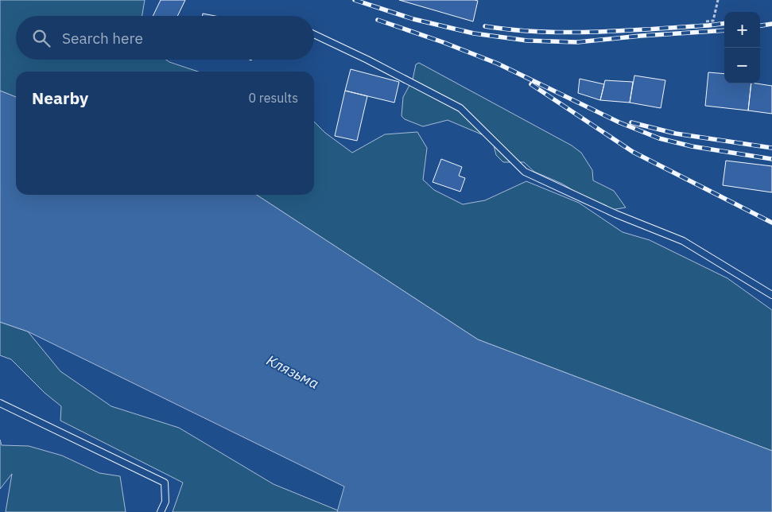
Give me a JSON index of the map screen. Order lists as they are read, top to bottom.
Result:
{
  "water": ["Клязьма"],
  "page": {
    "map_buttons": ["+", "−"],
    "search": "Search here",
    "heading": ["Nearby", "0 results"]
  }
}
